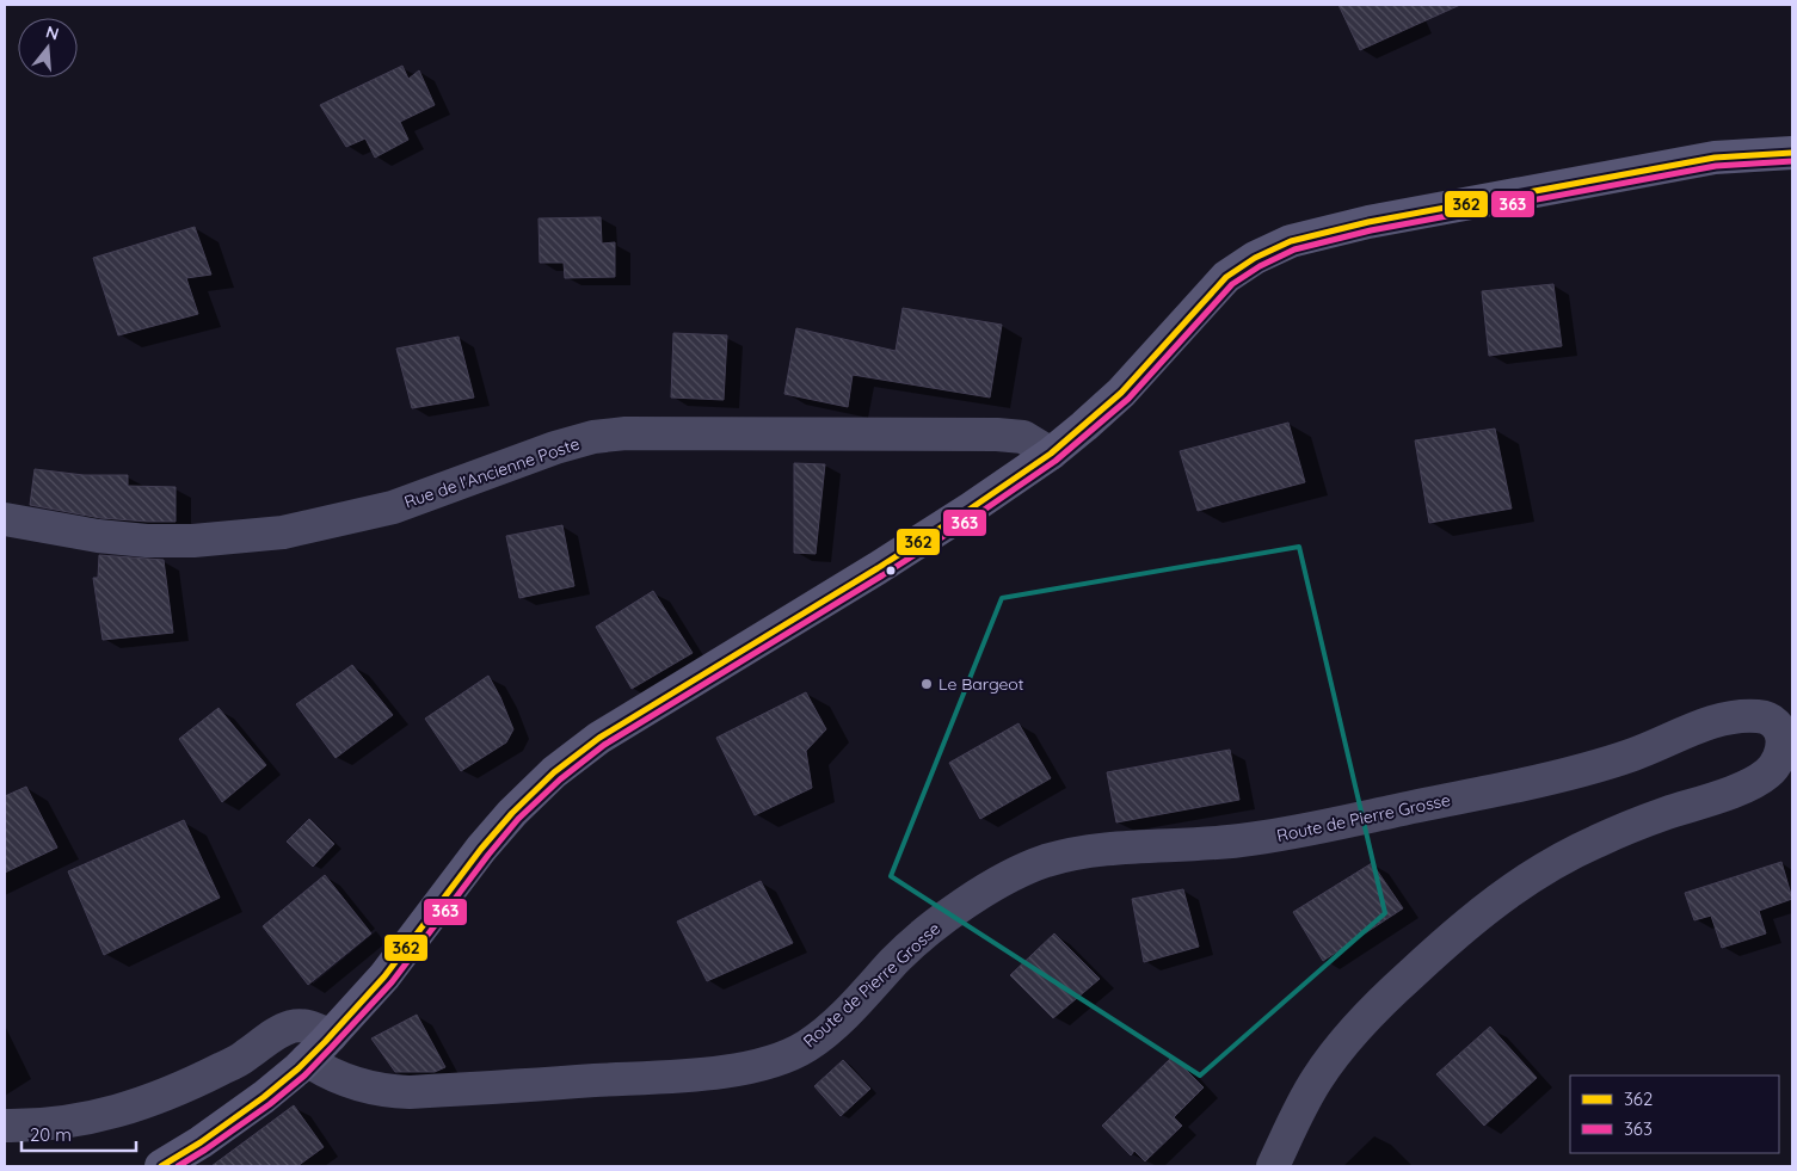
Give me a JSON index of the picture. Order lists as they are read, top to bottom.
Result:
{
  "streets": {
    "street": ["Rue de l'Ancienne Poste", "Route de Pierre Grosse"]
  },
  "places": ["Le Bargeot"],
  "lines": ["transit line 362", "transit line 363"],
  "legend": ["362", "363"],
  "scale_bar": "20 m",
  "north": "top"
}
